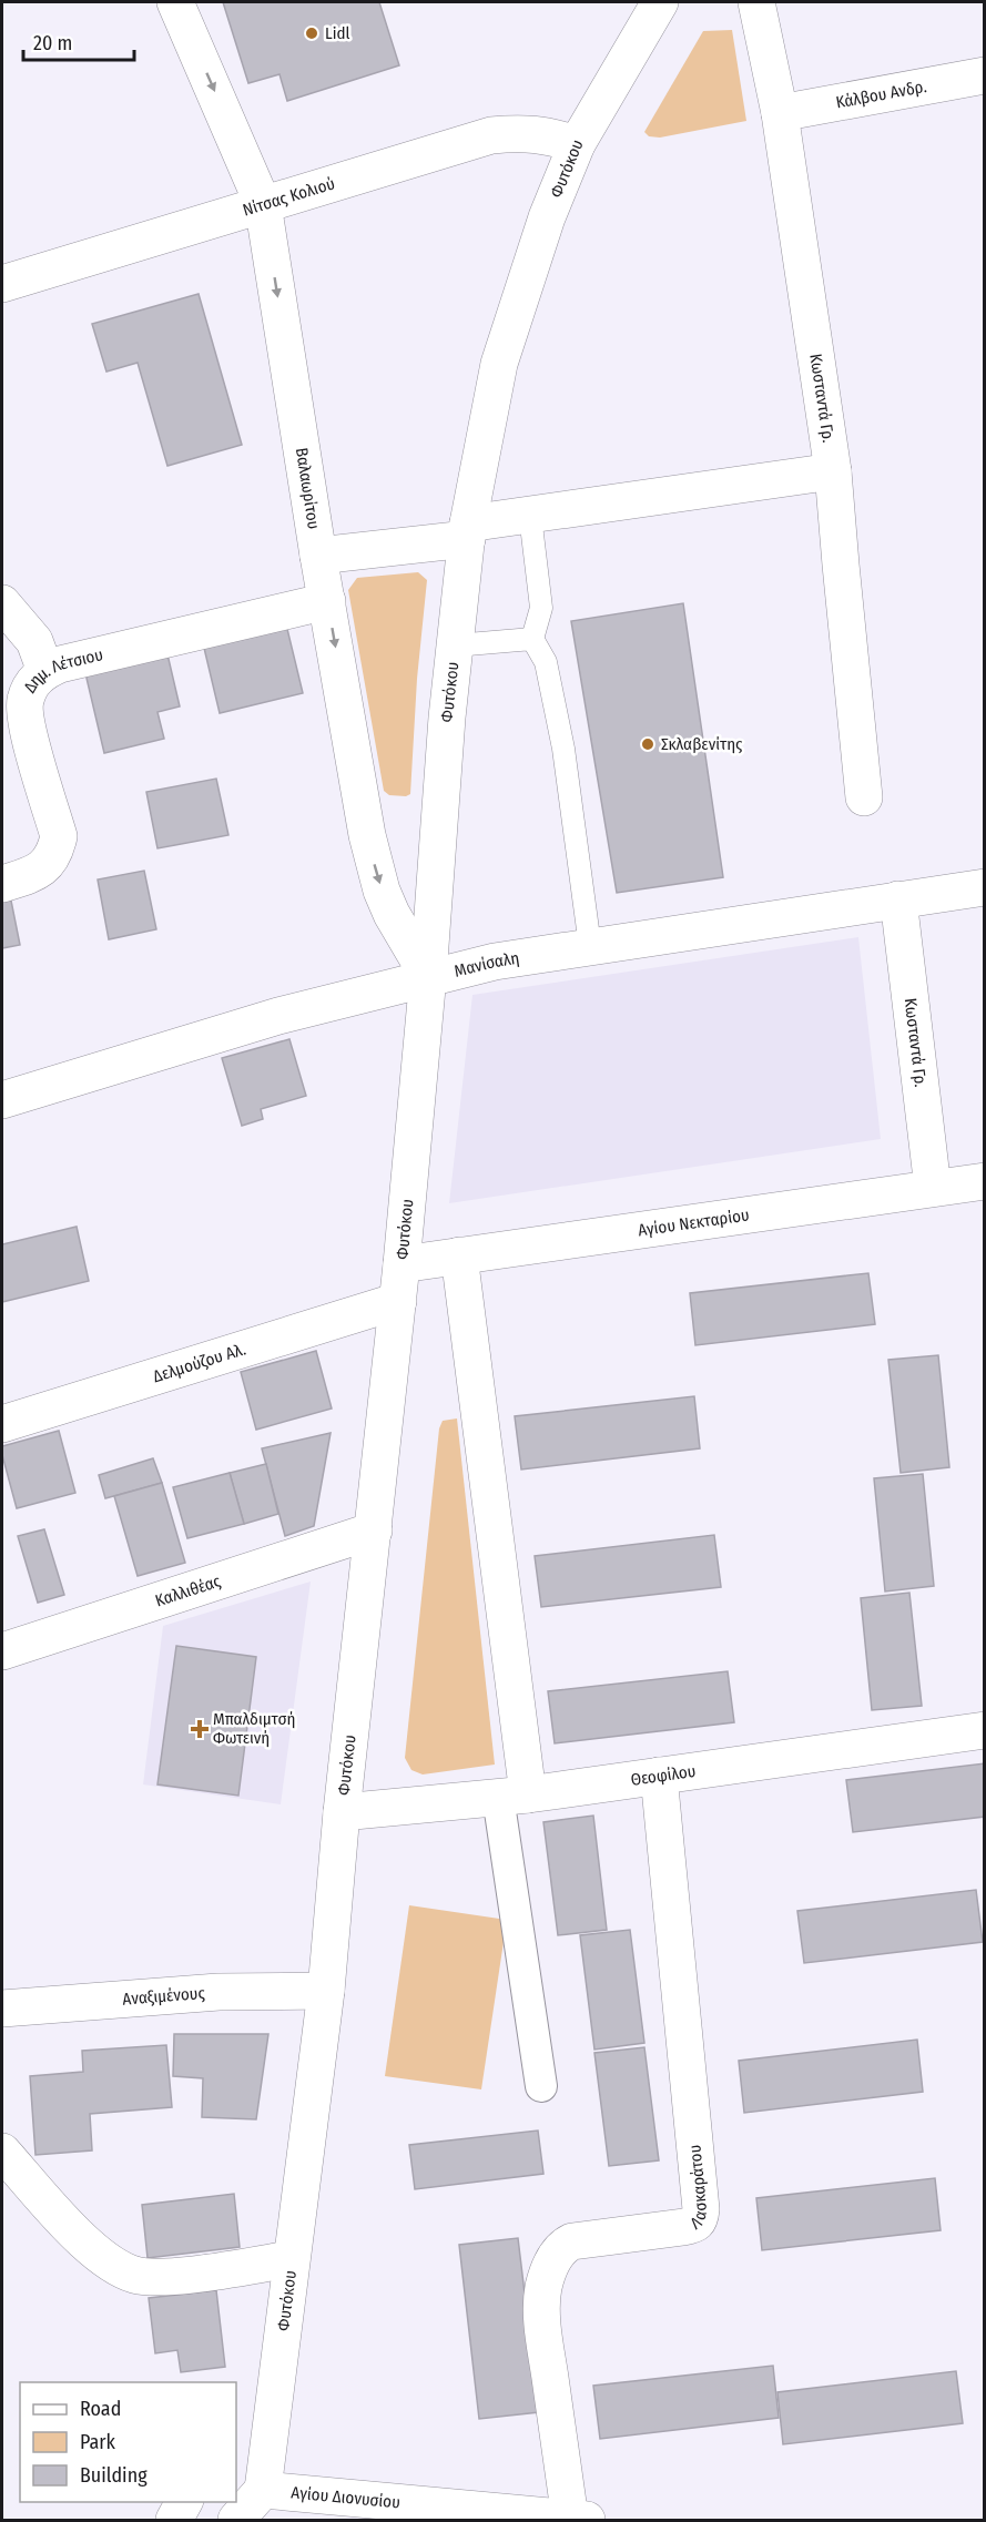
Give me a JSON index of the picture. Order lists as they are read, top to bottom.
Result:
{
  "streets": {
    "street": [
      "Κάλβου Ανδρ.",
      "Φυτόκου",
      "Νίτσας Κολιού",
      "Κωσταντά Γρ.",
      "Βαλαωρίτου",
      "Δημ. Λέτσιου",
      "Μανίσαλη",
      "Αγίου Νεκταρίου",
      "Δελμούζου Αλ.",
      "Καλλιθέας",
      "Θεοφίλου",
      "Αναξιμένους",
      "Λασκαράτου",
      "Αγίου Διονυσίου"
    ]
  },
  "crossings": [
    ["Κάλβου Ανδρ.", "Κωσταντά Γρ."],
    ["Φυτόκου", "Νίτσας Κολιού"],
    ["Φυτόκου", "Βαλαωρίτου"],
    ["Φυτόκου", "Μανίσαλη"],
    ["Φυτόκου", "Αγίου Νεκταρίου"],
    ["Φυτόκου", "Δελμούζου Αλ."],
    ["Φυτόκου", "Καλλιθέας"],
    ["Φυτόκου", "Θεοφίλου"],
    ["Φυτόκου", "Αναξιμένους"],
    ["Φυτόκου", "Αγίου Διονυσίου"],
    ["Νίτσας Κολιού", "Βαλαωρίτου"],
    ["Κωσταντά Γρ.", "Μανίσαλη"],
    ["Κωσταντά Γρ.", "Αγίου Νεκταρίου"],
    ["Βαλαωρίτου", "Δημ. Λέτσιου"],
    ["Βαλαωρίτου", "Μανίσαλη"],
    ["Θεοφίλου", "Λασκαράτου"],
    ["Λασκαράτου", "Αγίου Διονυσίου"]
  ],
  "one_way": ["Βαλαωρίτου"],
  "places": {
    "other": ["Lidl", "Σκλαβενίτης"],
    "health": ["Μπαλδιμτσή Φωτεινή"]
  },
  "legend": ["Road", "Park", "Building"],
  "scale_bar": "20 m"
}
